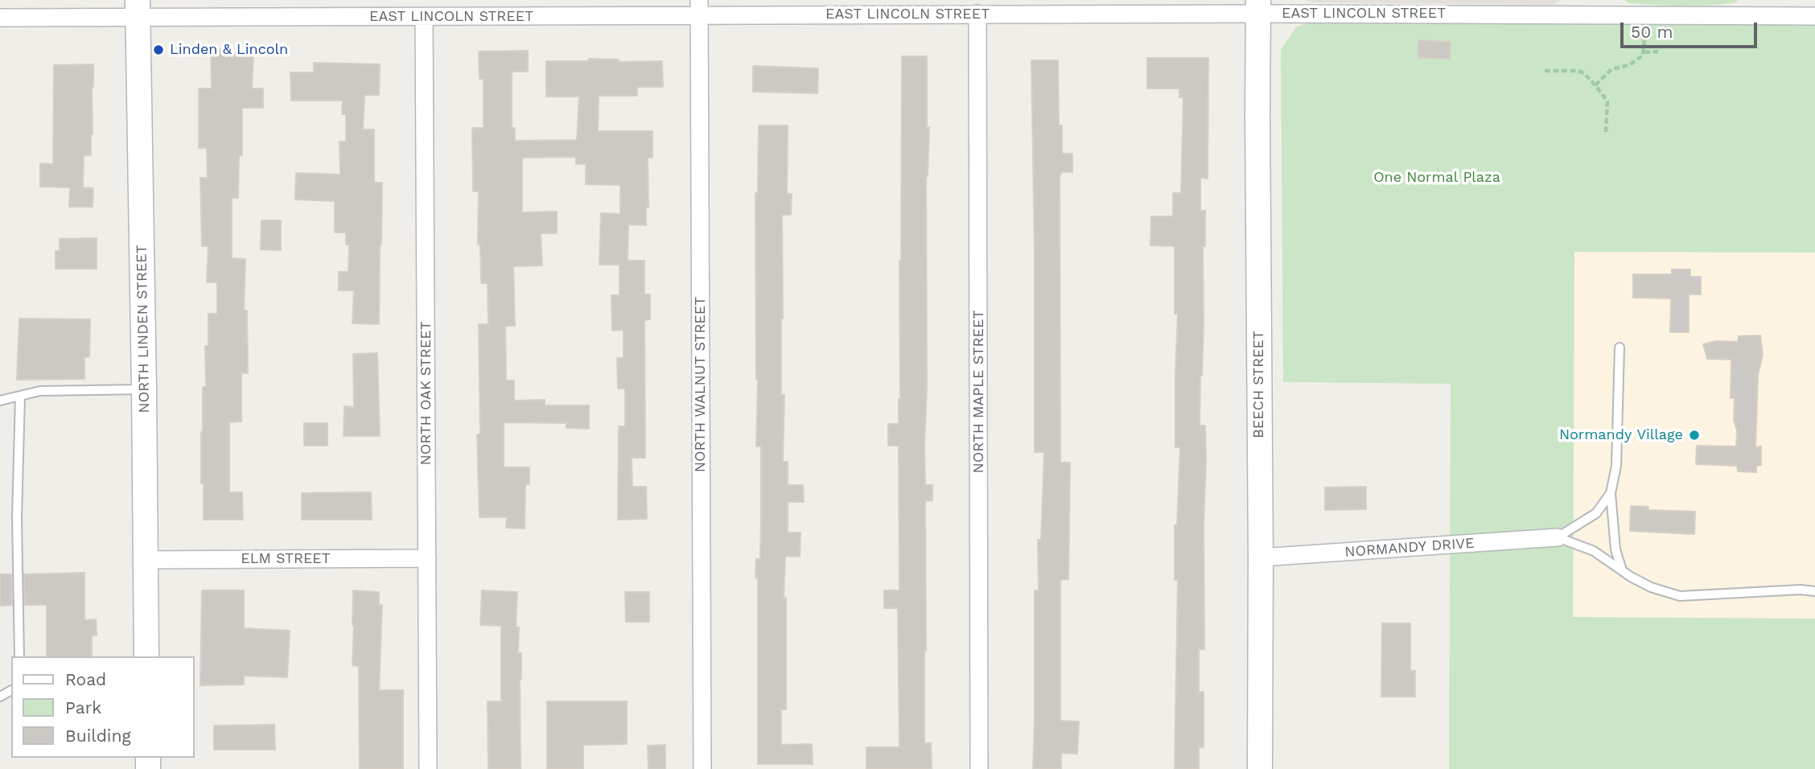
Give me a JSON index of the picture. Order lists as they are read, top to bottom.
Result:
{
  "streets": {
    "main road": ["NORTH LINDEN STREET", "BEECH STREET"],
    "street": [
      "EAST LINCOLN STREET",
      "NORTH WALNUT STREET",
      "NORTH MAPLE STREET",
      "NORTH OAK STREET",
      "NORMANDY DRIVE",
      "ELM STREET"
    ]
  },
  "crossings": [
    ["EAST LINCOLN STREET", "NORTH LINDEN STREET"],
    ["EAST LINCOLN STREET", "NORTH WALNUT STREET"],
    ["EAST LINCOLN STREET", "BEECH STREET"],
    ["EAST LINCOLN STREET", "NORTH MAPLE STREET"],
    ["EAST LINCOLN STREET", "NORTH OAK STREET"],
    ["NORTH LINDEN STREET", "ELM STREET"],
    ["BEECH STREET", "NORMANDY DRIVE"],
    ["NORTH OAK STREET", "ELM STREET"]
  ],
  "parks": ["One Normal Plaza"],
  "places": ["Linden & Lincoln", "Normandy Village"],
  "legend": ["Road", "Park", "Building"],
  "scale_bar": "50 m"
}
